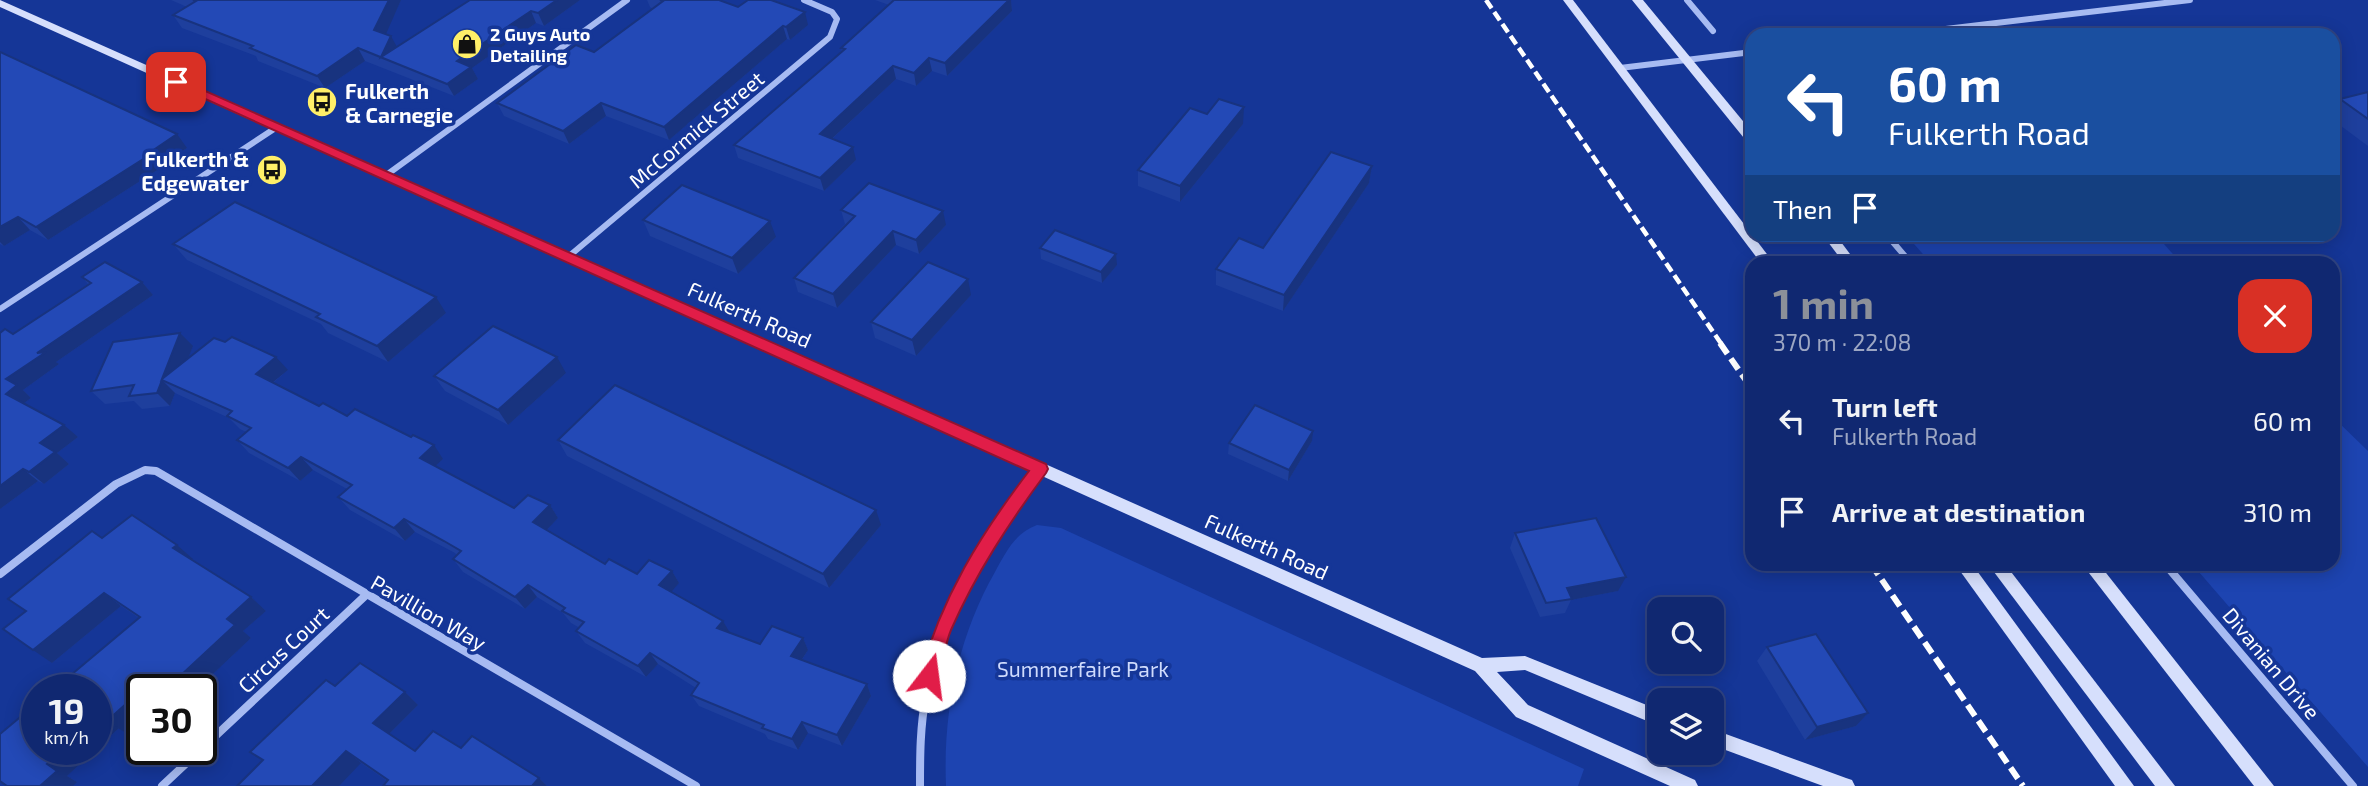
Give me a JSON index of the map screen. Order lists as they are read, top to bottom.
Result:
{
  "streets": {
    "street": [
      "McCormick Street",
      "Fulkerth Road",
      "Pavillion Way",
      "Circus Court",
      "Divanian Drive"
    ]
  },
  "crossings": [
    ["McCormick Street", "Fulkerth Road"],
    ["Pavillion Way", "Circus Court"]
  ],
  "parks": ["Summerfaire Park"],
  "places": {
    "shop": ["2 Guys Auto Detailing"],
    "bus stop": ["Fulkerth & Carnegie", "Fulkerth & Edgewater"]
  },
  "page": {
    "turn": ["60 m", "Fulkerth Road"],
    "then": "Then",
    "heading": ["1 min", "370 m · 22:08"],
    "list": [
      {
        "name": "Turn left",
        "note": "Fulkerth Road",
        "value": "60 m"
      },
      {
        "name": "Arrive at destination",
        "value": "310 m"
      }
    ],
    "speed": "19 km/h",
    "limit": "30"
  }
}
